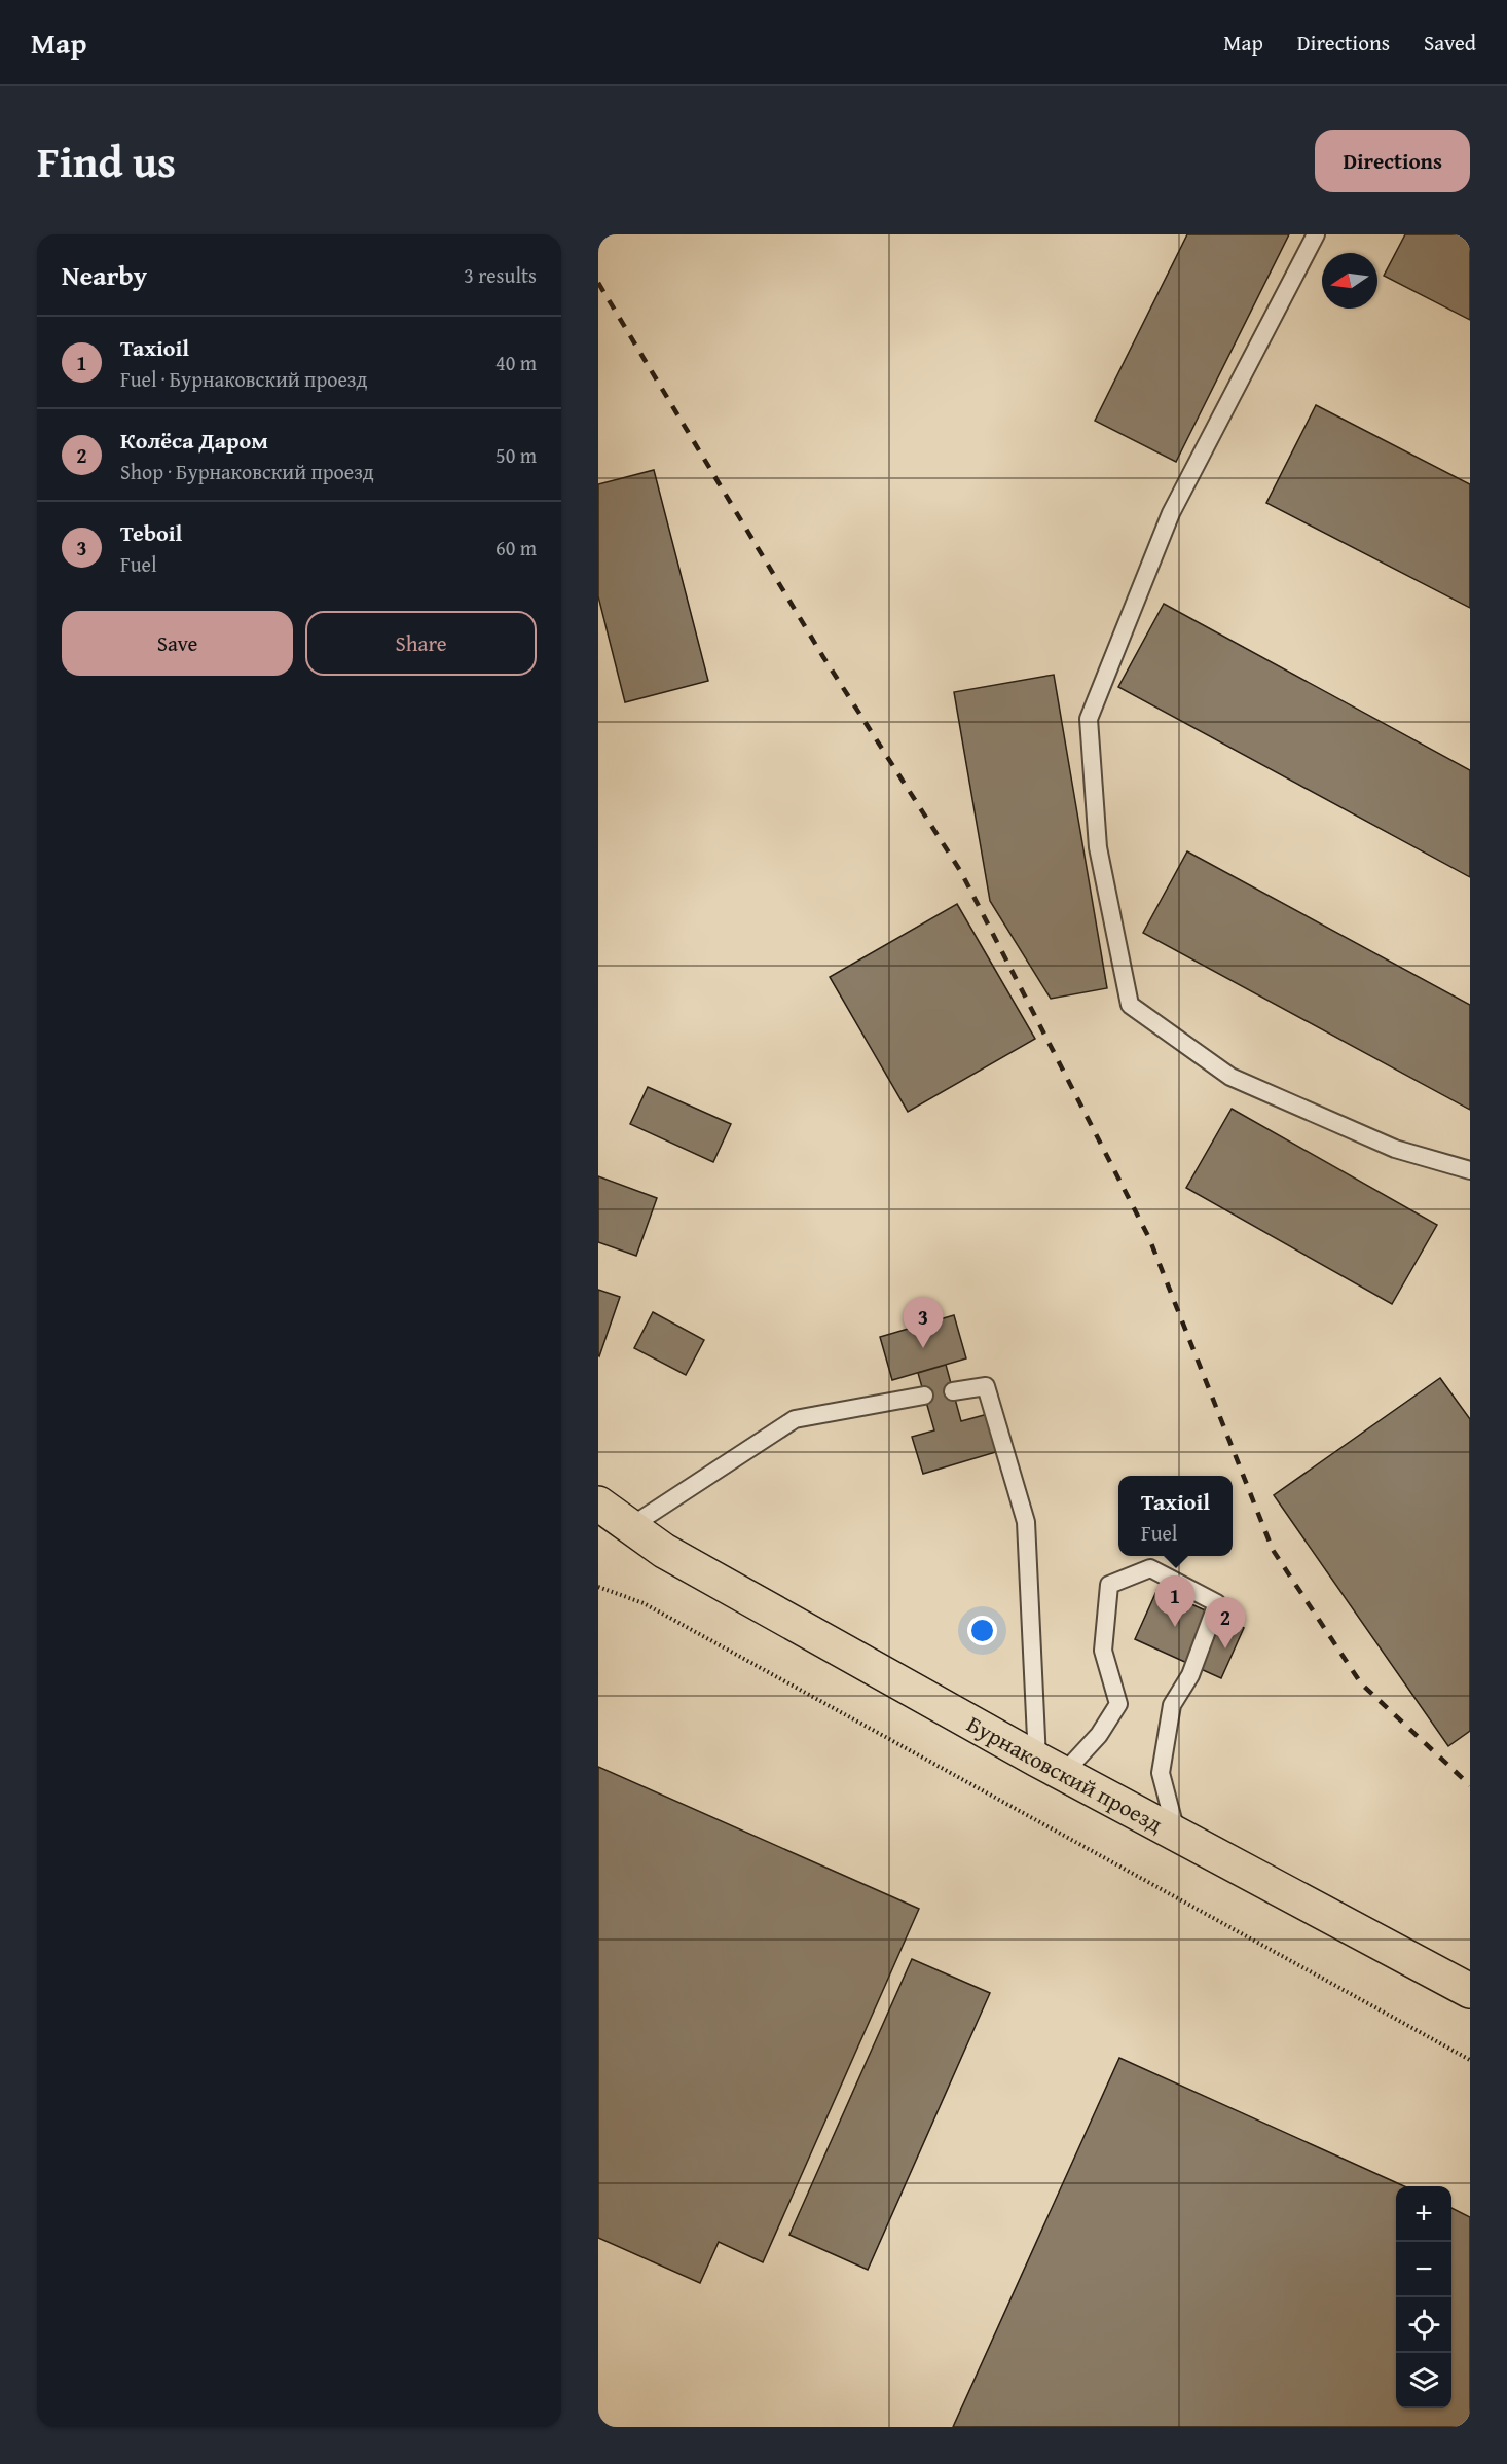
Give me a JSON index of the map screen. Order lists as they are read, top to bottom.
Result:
{
  "streets": {
    "main road": ["Бурнаковский проезд"]
  },
  "north": "left",
  "page": {
    "header": "Map",
    "nav": ["Map", "Directions", "Saved"],
    "title": "Find us",
    "buttons": [
      "Directions",
      ["Save", "Share"]
    ],
    "heading": ["Nearby", "3 results"],
    "list": [
      {
        "mark": "1",
        "name": "Taxioil",
        "note": "Fuel · Бурнаковский проезд",
        "value": "40 m"
      },
      {
        "mark": "2",
        "name": "Колёса Даром",
        "note": "Shop · Бурнаковский проезд",
        "value": "50 m"
      },
      {
        "mark": "3",
        "name": "Teboil",
        "note": "Fuel",
        "value": "60 m"
      }
    ],
    "pins": ["3", "1", "2"],
    "popup": ["Taxioil", "Fuel"],
    "map_buttons": ["+", "−"]
  }
}
